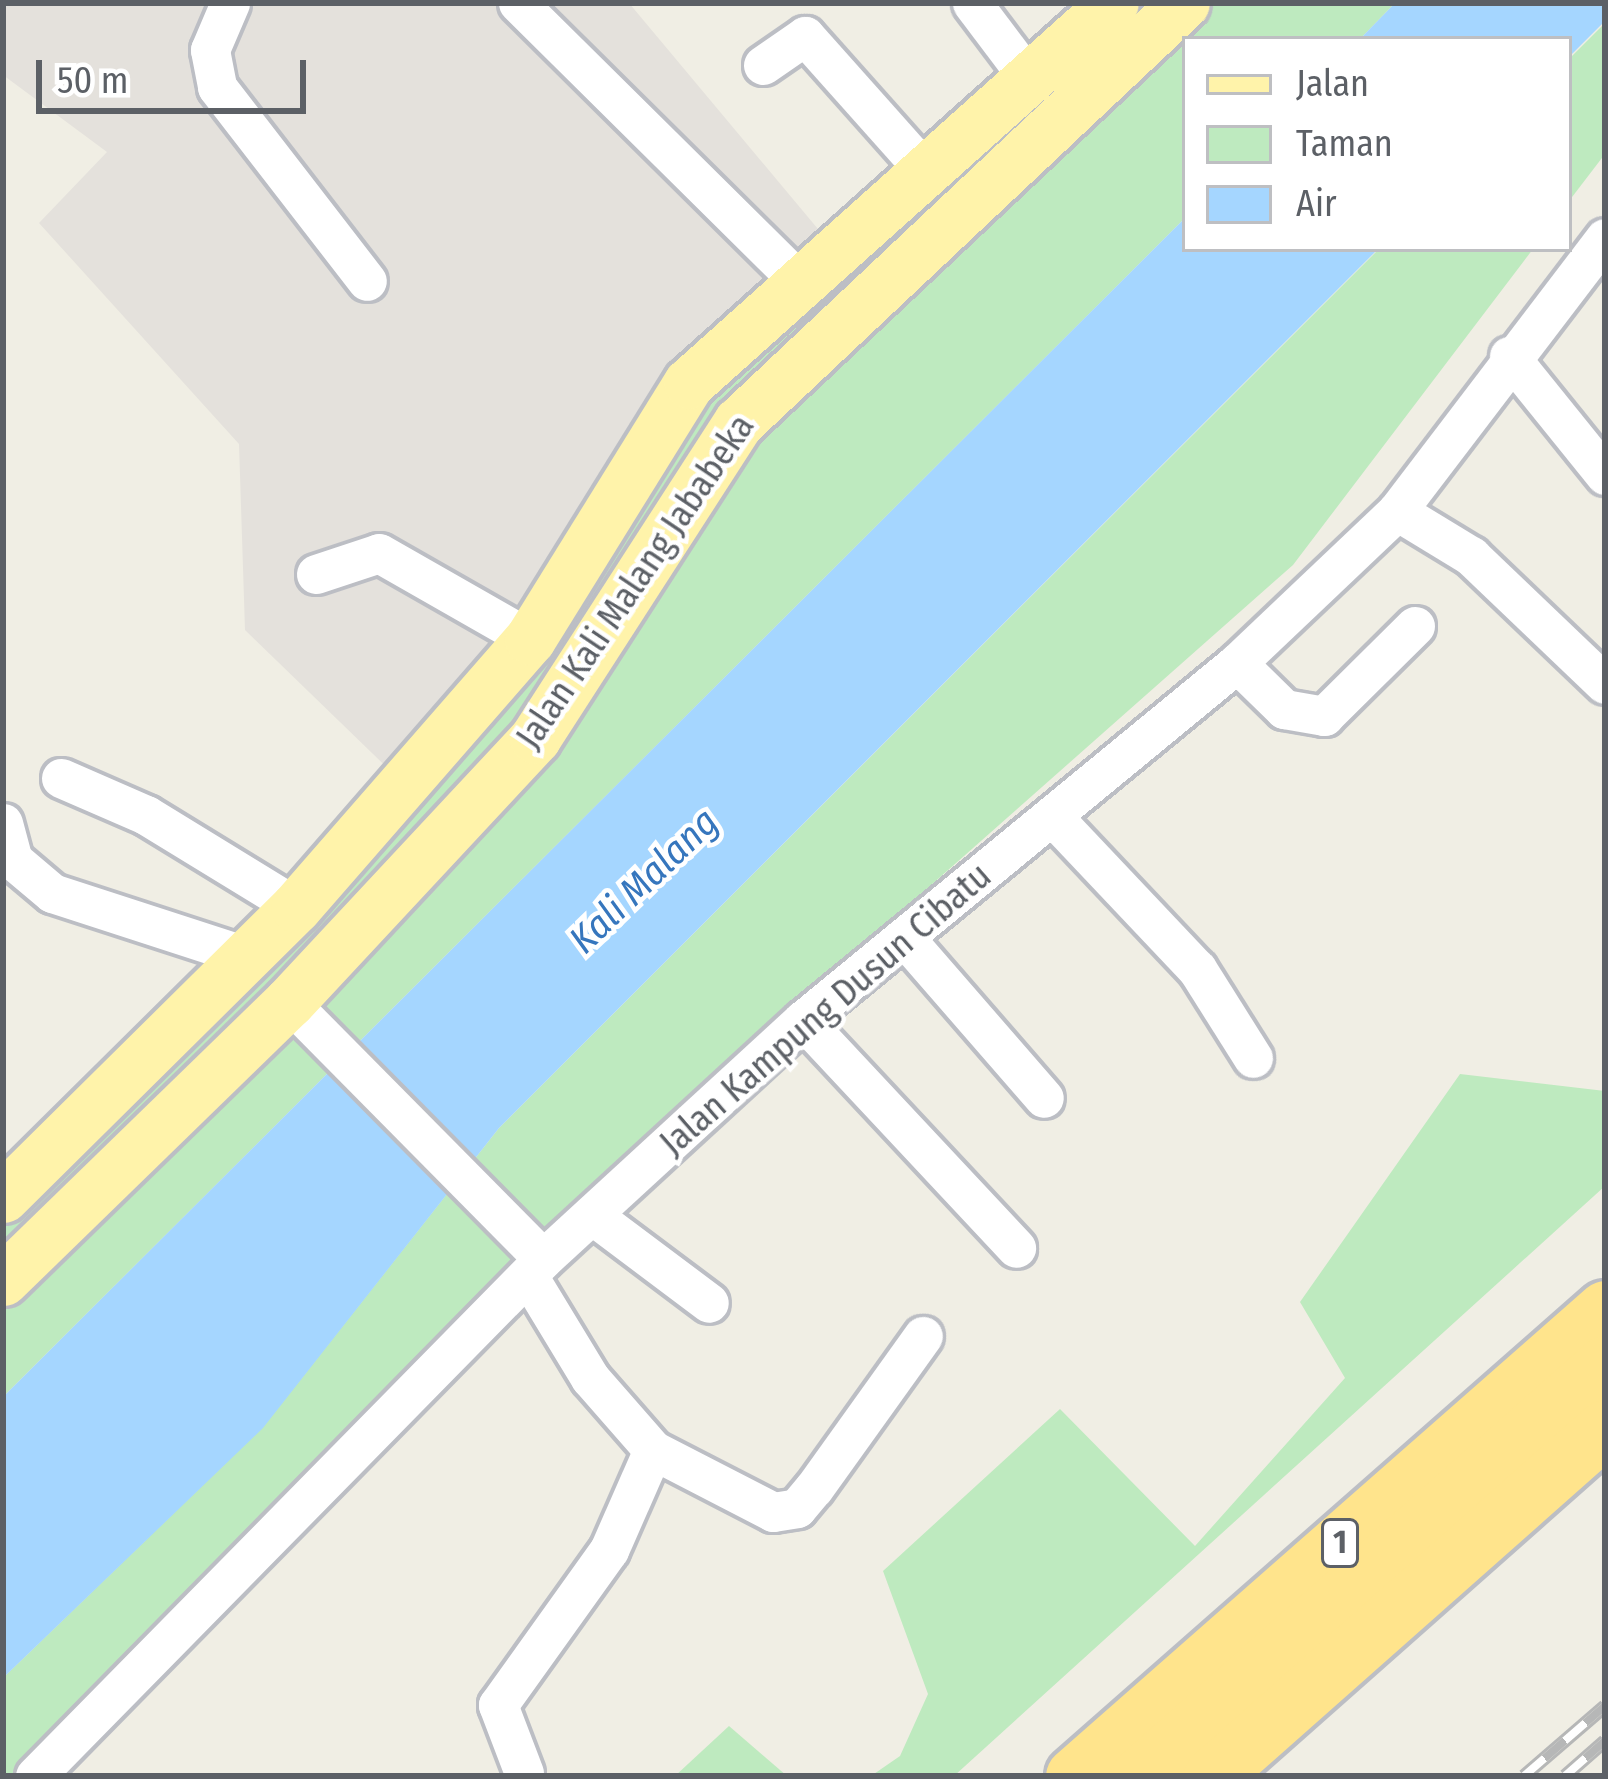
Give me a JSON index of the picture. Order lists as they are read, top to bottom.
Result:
{
  "streets": {
    "highway": ["1"],
    "main road": ["Jalan Kali Malang Jababeka"],
    "street": ["Jalan Kampung Dusun Cibatu"]
  },
  "water": ["Kali Malang"],
  "legend": ["Jalan", "Taman", "Air"],
  "scale_bar": "50 m"
}
